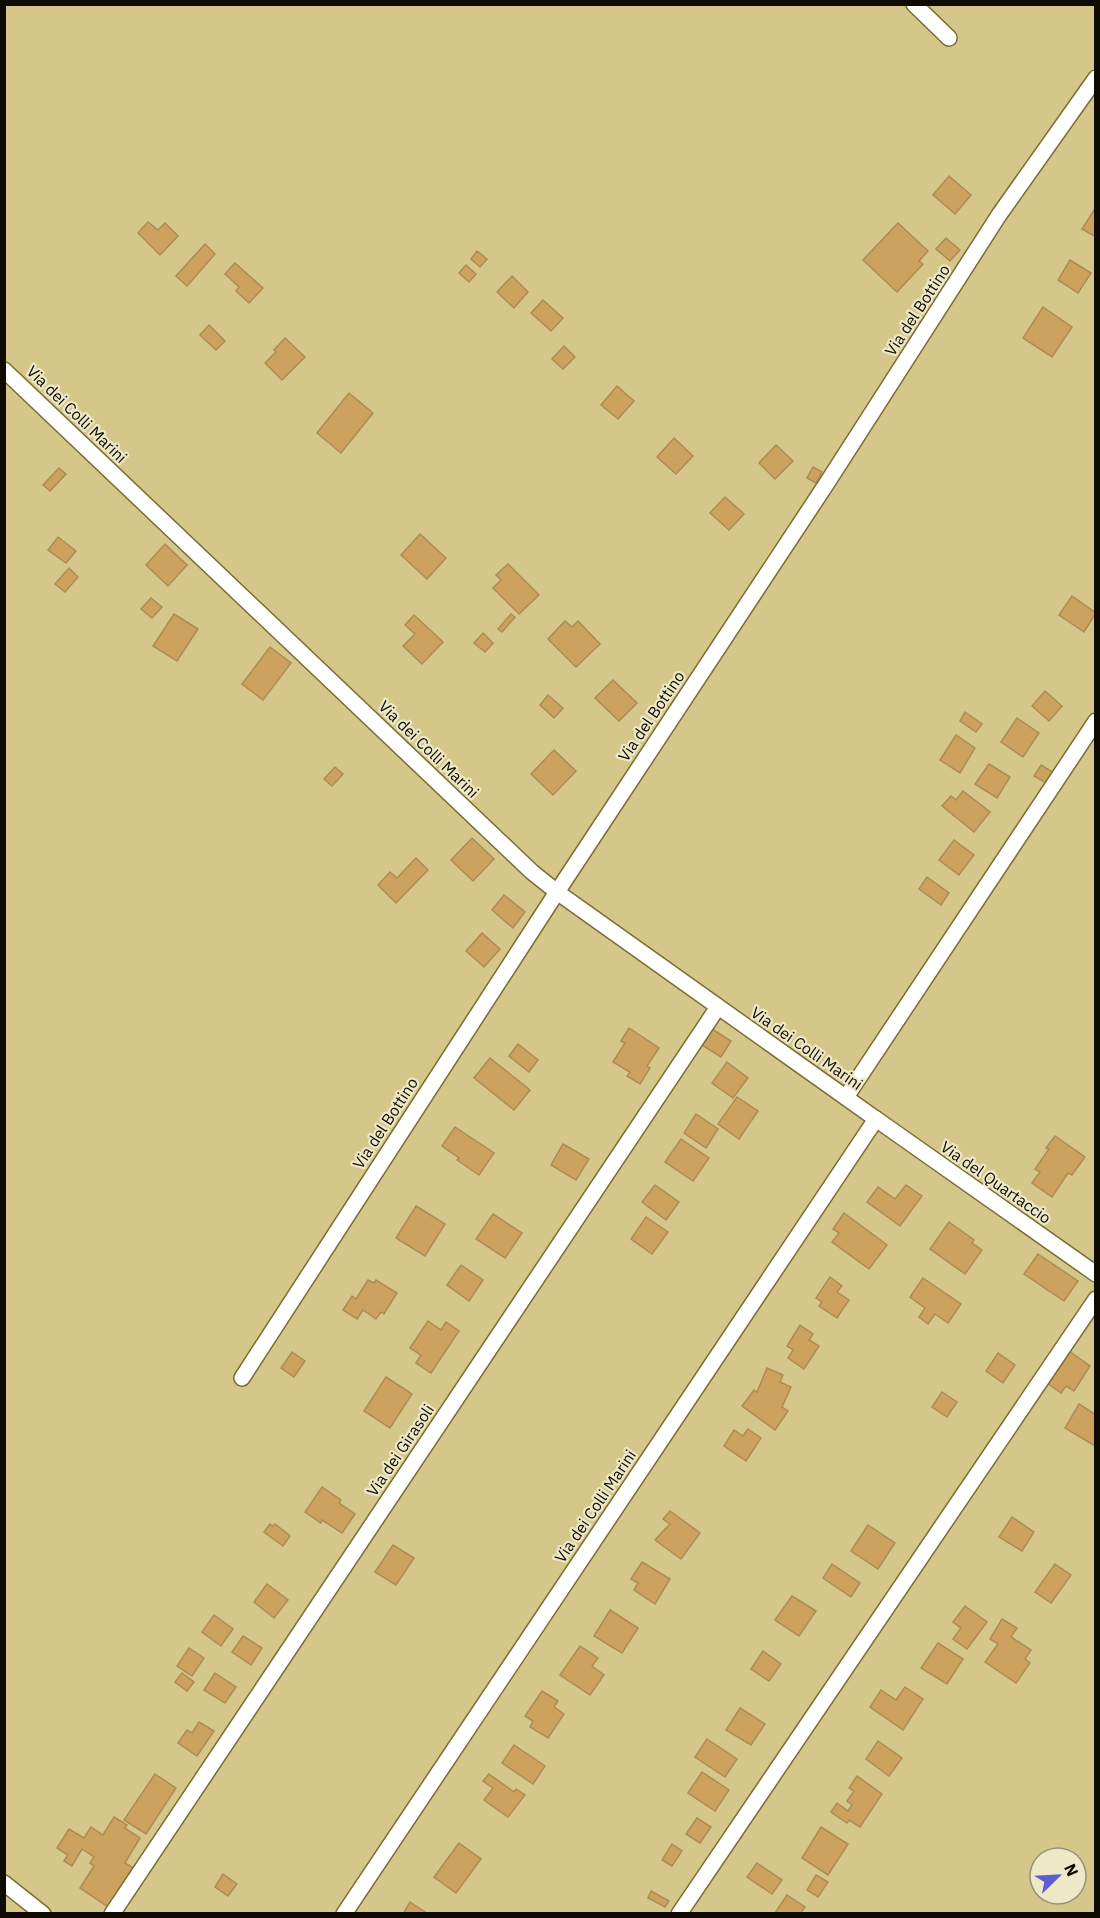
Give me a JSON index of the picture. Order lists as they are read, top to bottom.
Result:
{
  "streets": {
    "street": [
      "Via del Bottino",
      "Via dei Colli Marini",
      "Via del Quartaccio",
      "Via dei Girasoli"
    ]
  },
  "crossings": [
    ["Via del Bottino", "Via dei Colli Marini"],
    ["Via dei Colli Marini", "Via del Quartaccio"],
    ["Via dei Colli Marini", "Via dei Girasoli"]
  ],
  "north": "top right"
}
